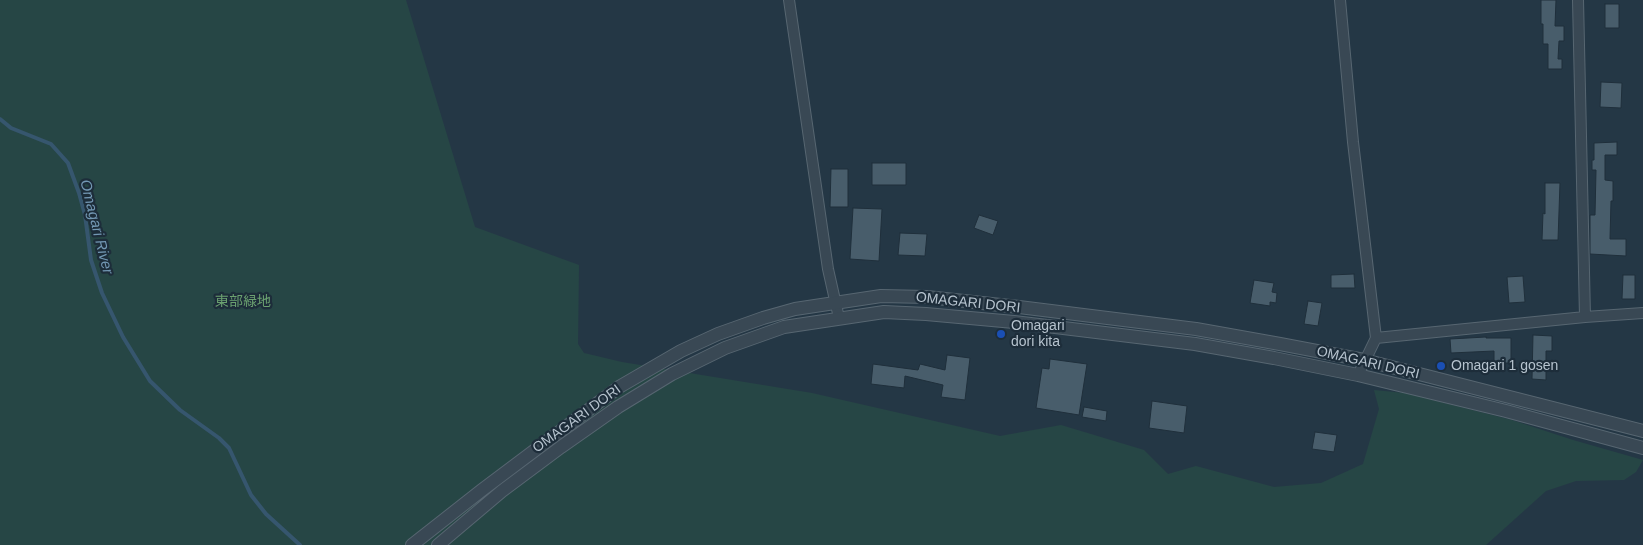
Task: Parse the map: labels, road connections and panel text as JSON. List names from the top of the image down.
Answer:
{
  "streets": {
    "street": ["OMAGARI DORI"]
  },
  "water": ["Omagari River"],
  "parks": ["東部緑地"],
  "places": ["Omagari dori kita", "Omagari 1 gosen"]
}
